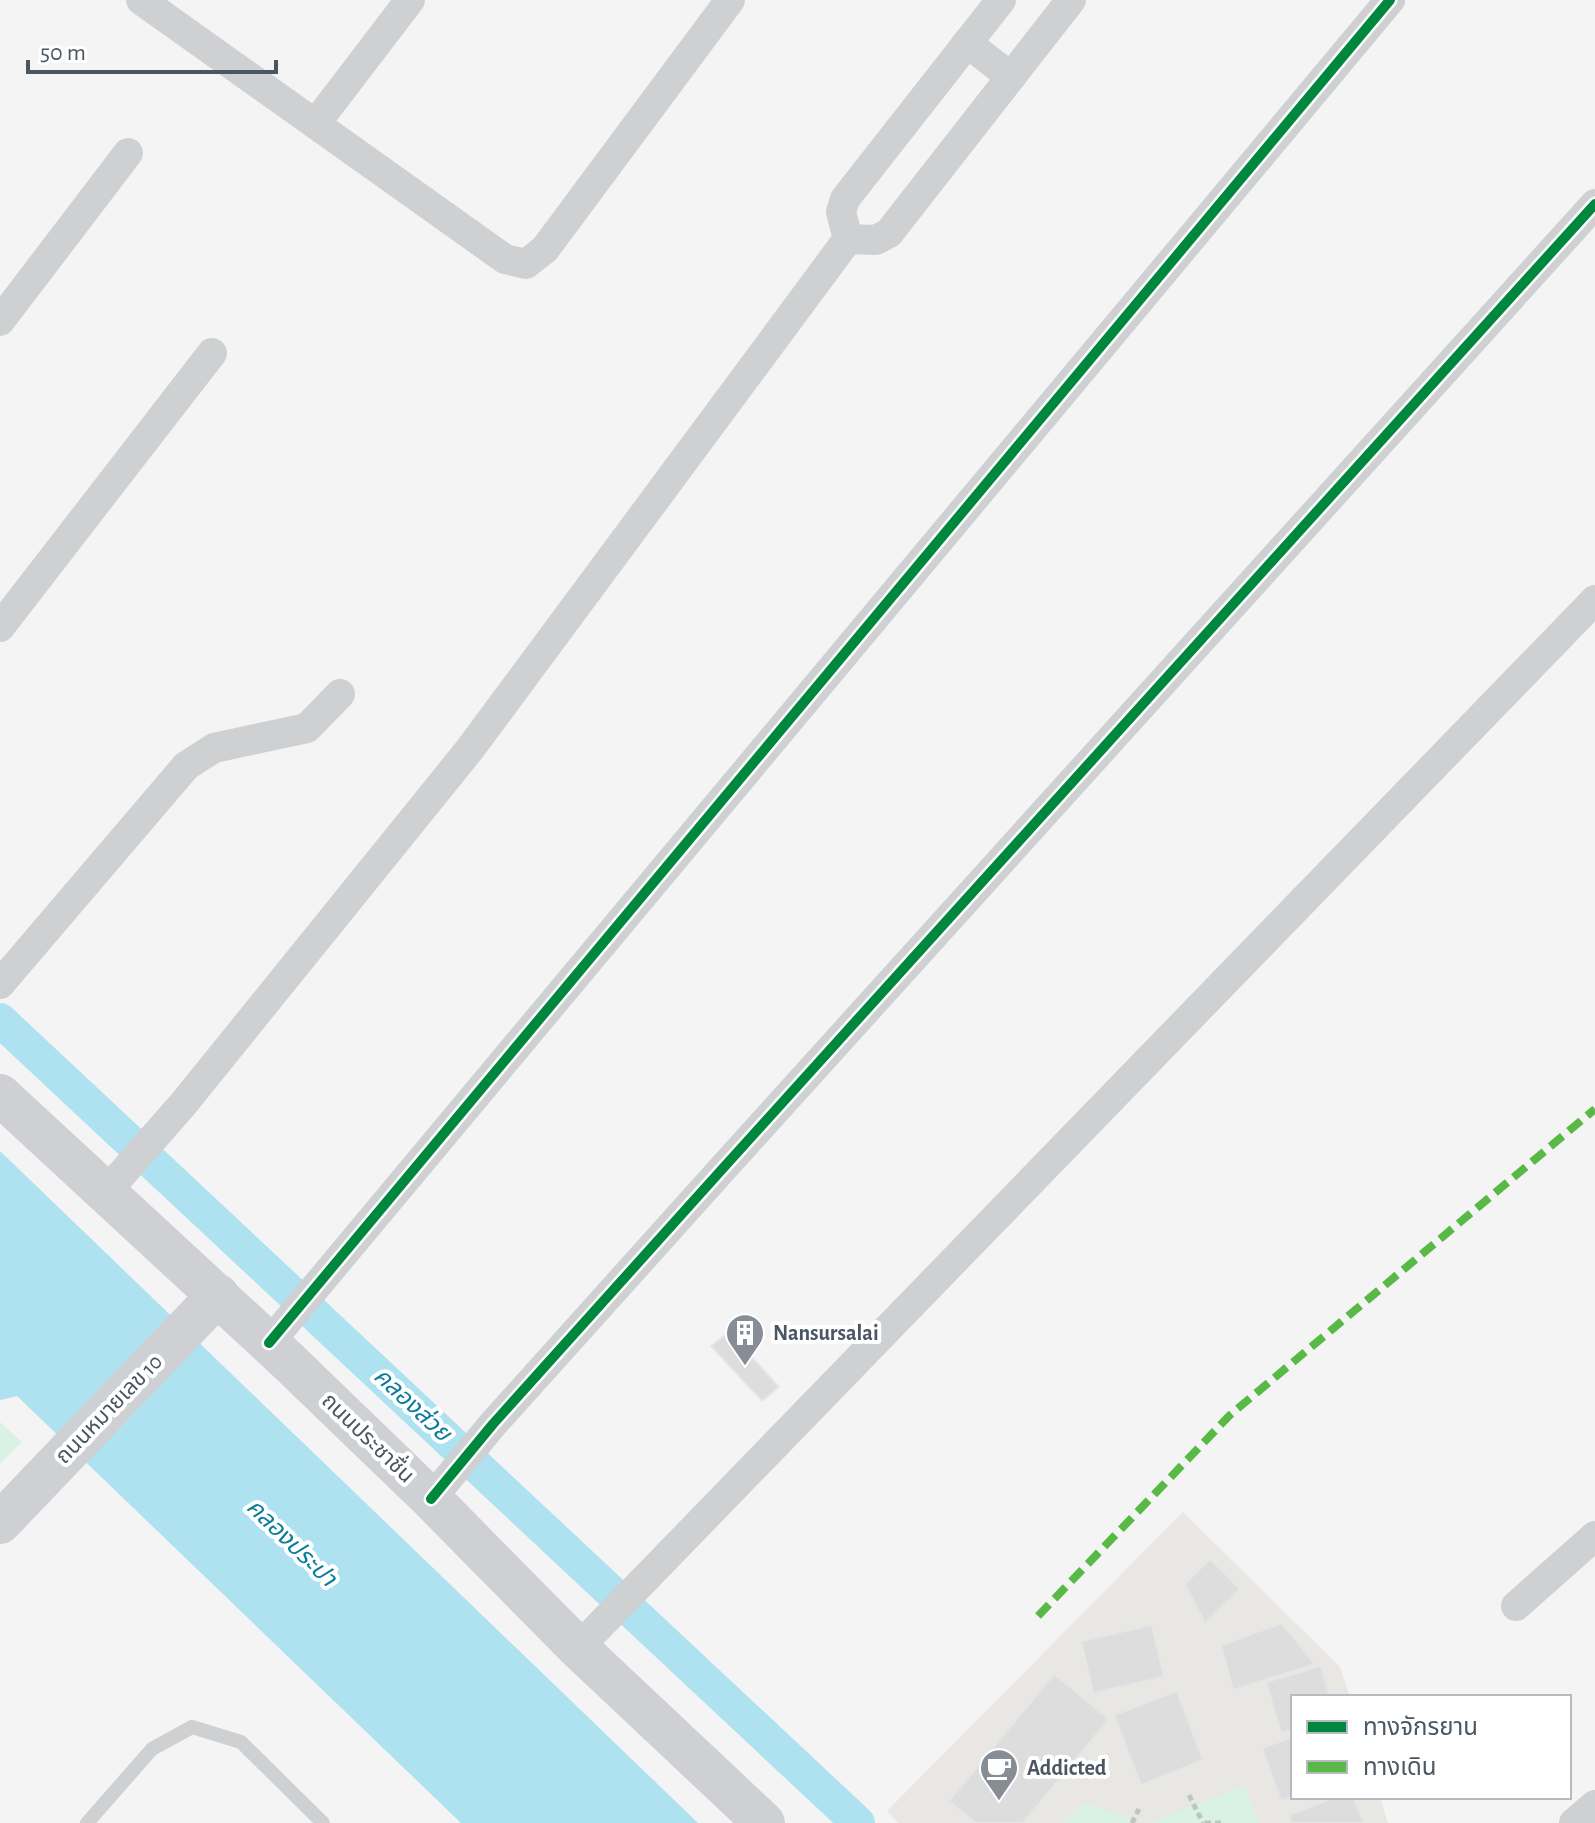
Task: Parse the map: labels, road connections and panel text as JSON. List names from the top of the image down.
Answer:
{
  "streets": {
    "main road": ["ถนนหมายเลข 10", "ถนนประชาชื่น"]
  },
  "crossings": [
    ["ถนนหมายเลข 10", "ถนนประชาชื่น"]
  ],
  "water": ["คลองส่วย", "คลองประปา"],
  "places": {
    "building": ["Nansursalai"],
    "cafe": ["Addicted"]
  },
  "legend": ["ทางจักรยาน", "ทางเดิน"],
  "scale_bar": "50 m"
}
